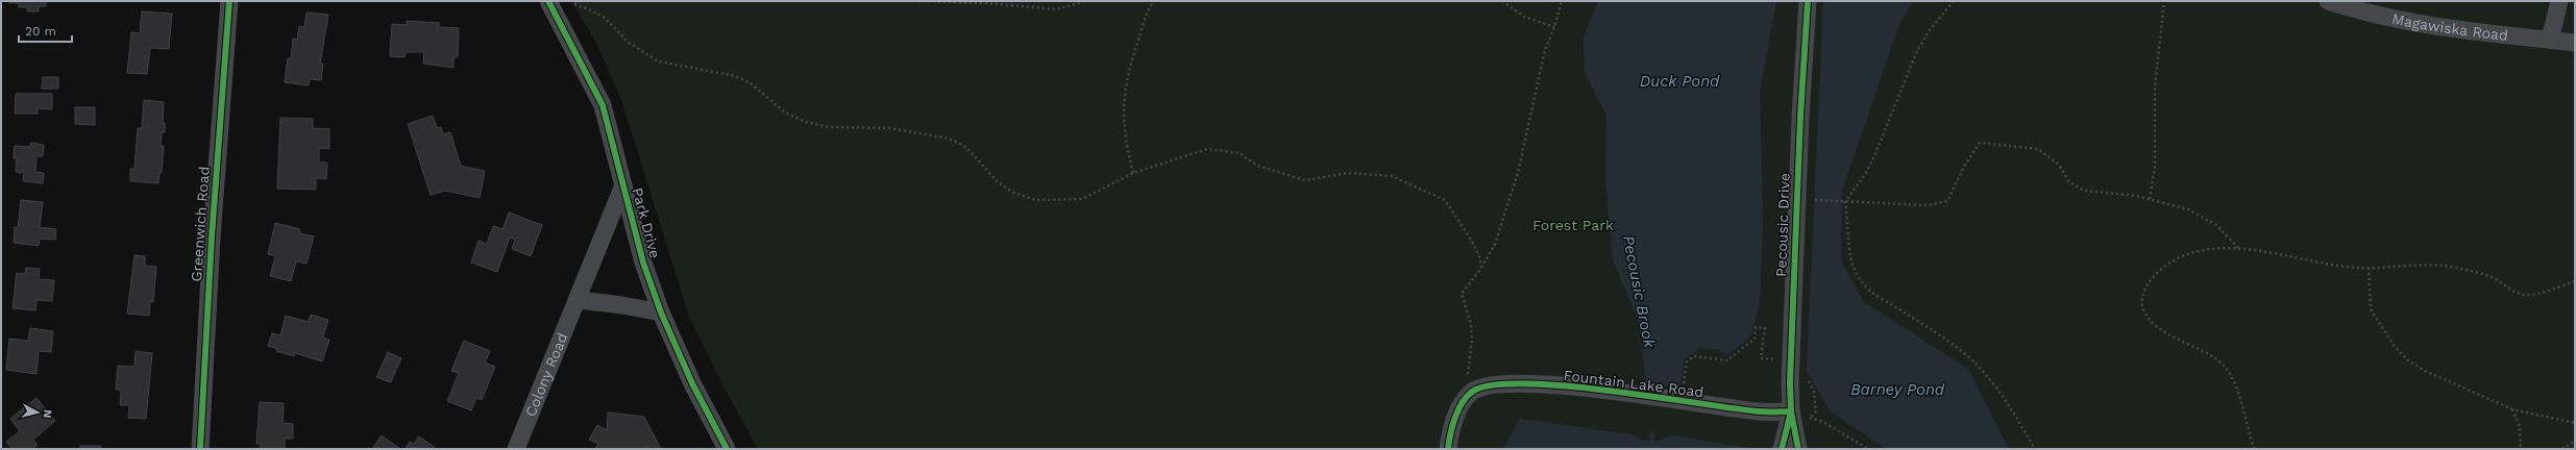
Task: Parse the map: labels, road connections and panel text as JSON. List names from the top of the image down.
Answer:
{
  "streets": {
    "street": [
      "Magawiska Road",
      "Park Drive",
      "Greenwich Road",
      "Pecousic Drive",
      "Colony Road",
      "Fountain Lake Road"
    ]
  },
  "crossings": [
    ["Park Drive", "Colony Road"],
    ["Pecousic Drive", "Fountain Lake Road"]
  ],
  "water": ["Duck Pond", "Pecousic Brook", "Barney Pond"],
  "parks": ["Forest Park"],
  "scale_bar": "20 m",
  "north": "right"
}
